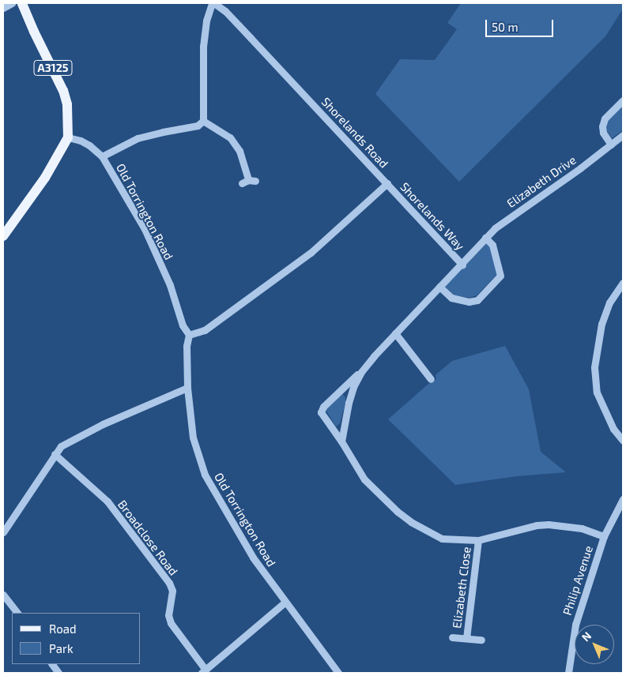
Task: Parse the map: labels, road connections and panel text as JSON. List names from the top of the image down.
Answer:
{
  "streets": {
    "main road": ["A3125"],
    "street": [
      "Shorelands Road",
      "Elizabeth Drive",
      "Old Torrington Road",
      "Shorelands Way",
      "Broadclose Road",
      "Philip Avenue",
      "Elizabeth Close"
    ]
  },
  "crossings": [
    ["A3125", "Old Torrington Road"],
    ["Shorelands Road", "Old Torrington Road"],
    ["Shorelands Road", "Shorelands Way"],
    ["Elizabeth Drive", "Shorelands Way"],
    ["Elizabeth Drive", "Philip Avenue"],
    ["Elizabeth Drive", "Elizabeth Close"]
  ],
  "legend": ["Road", "Park"],
  "scale_bar": "50 m",
  "north": "top left"
}
